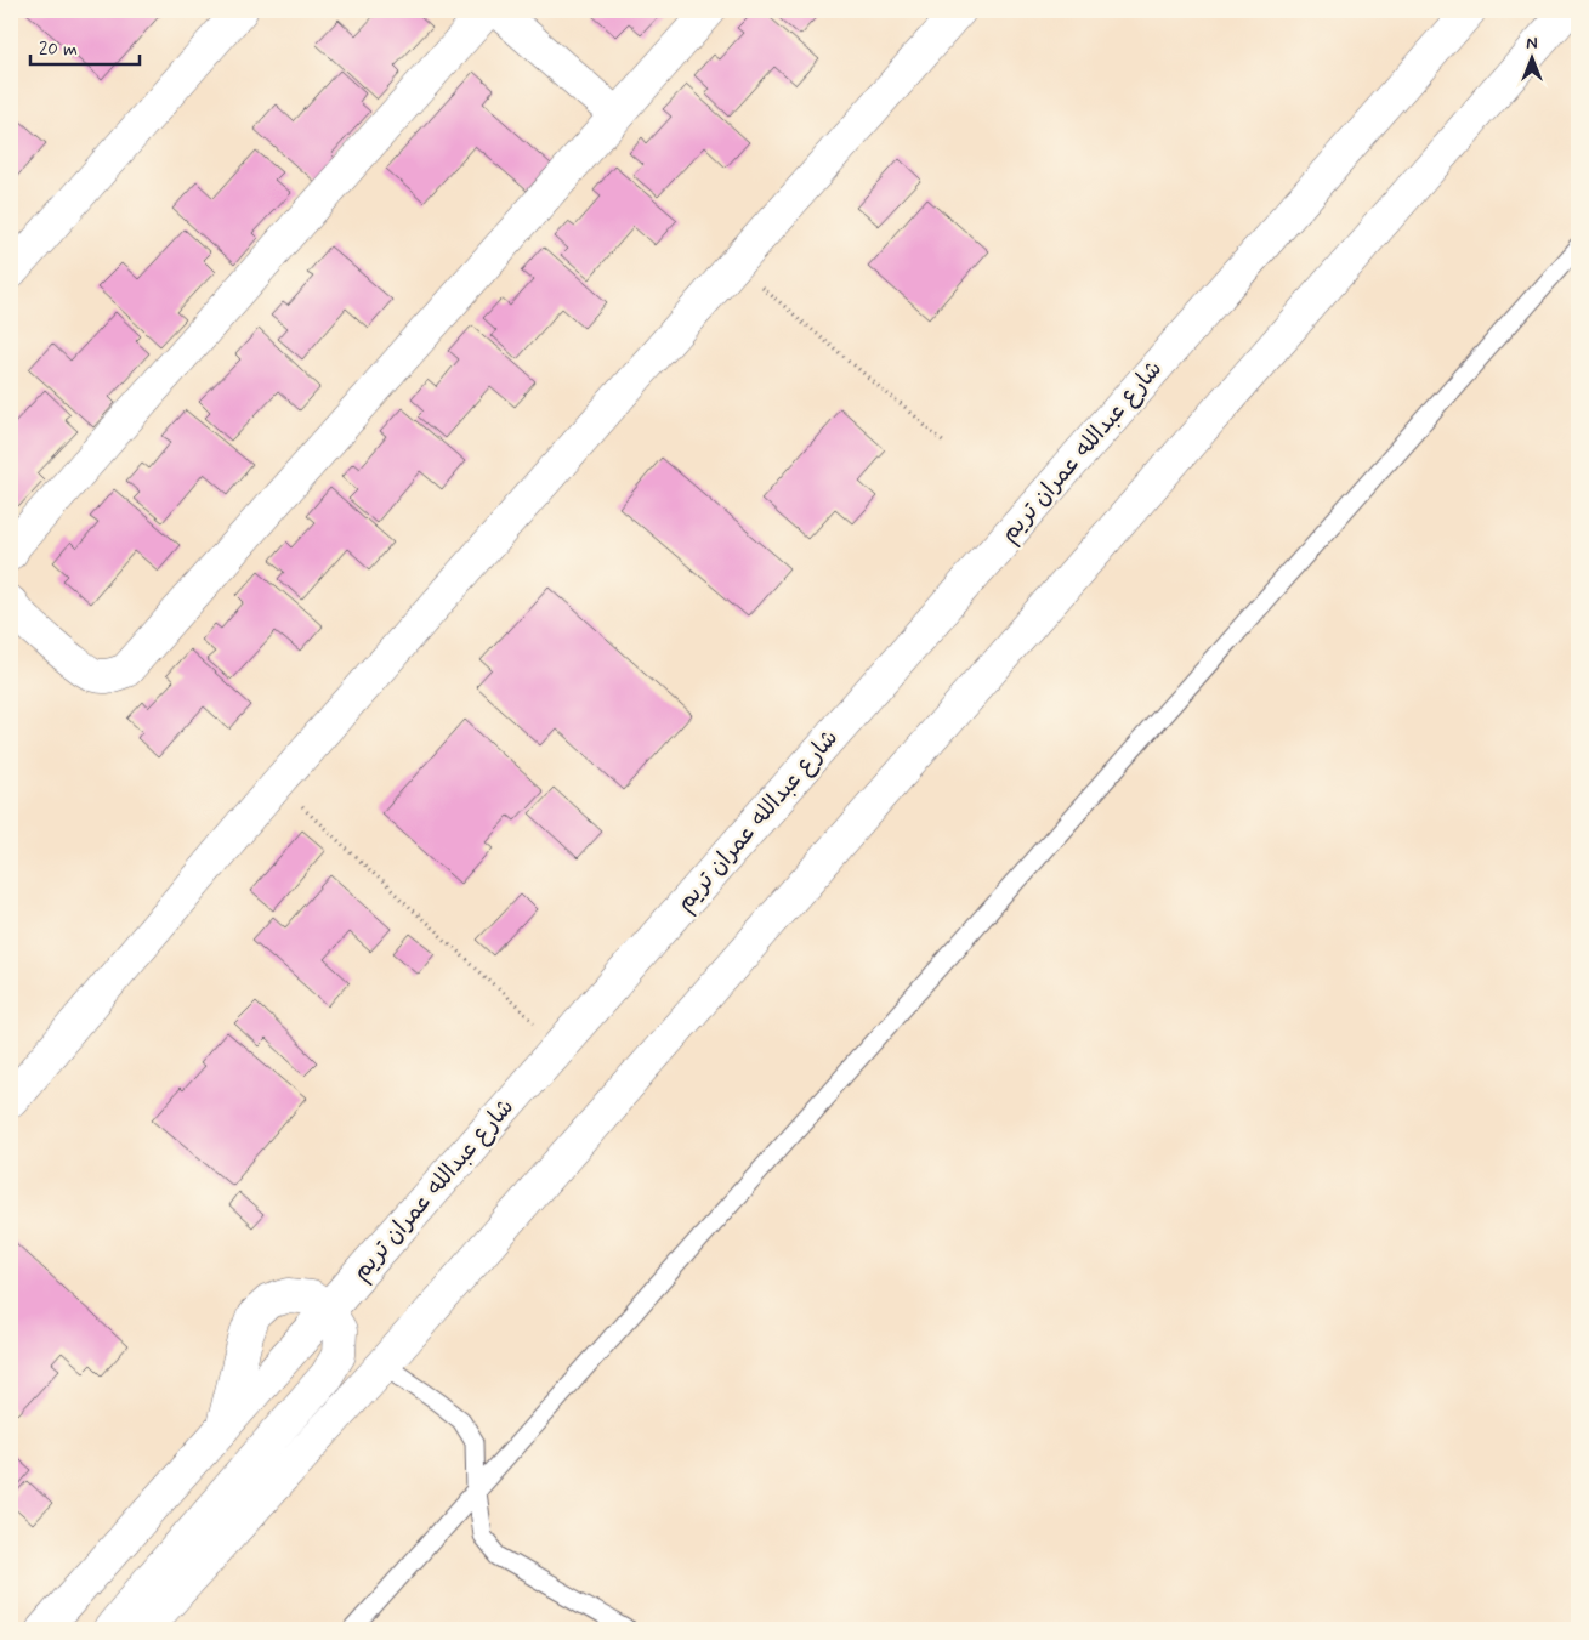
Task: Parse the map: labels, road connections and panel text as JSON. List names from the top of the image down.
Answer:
{
  "streets": {
    "street": ["شارع عبدالله عمران تريم"]
  },
  "scale_bar": "20 m",
  "north": "top"
}
